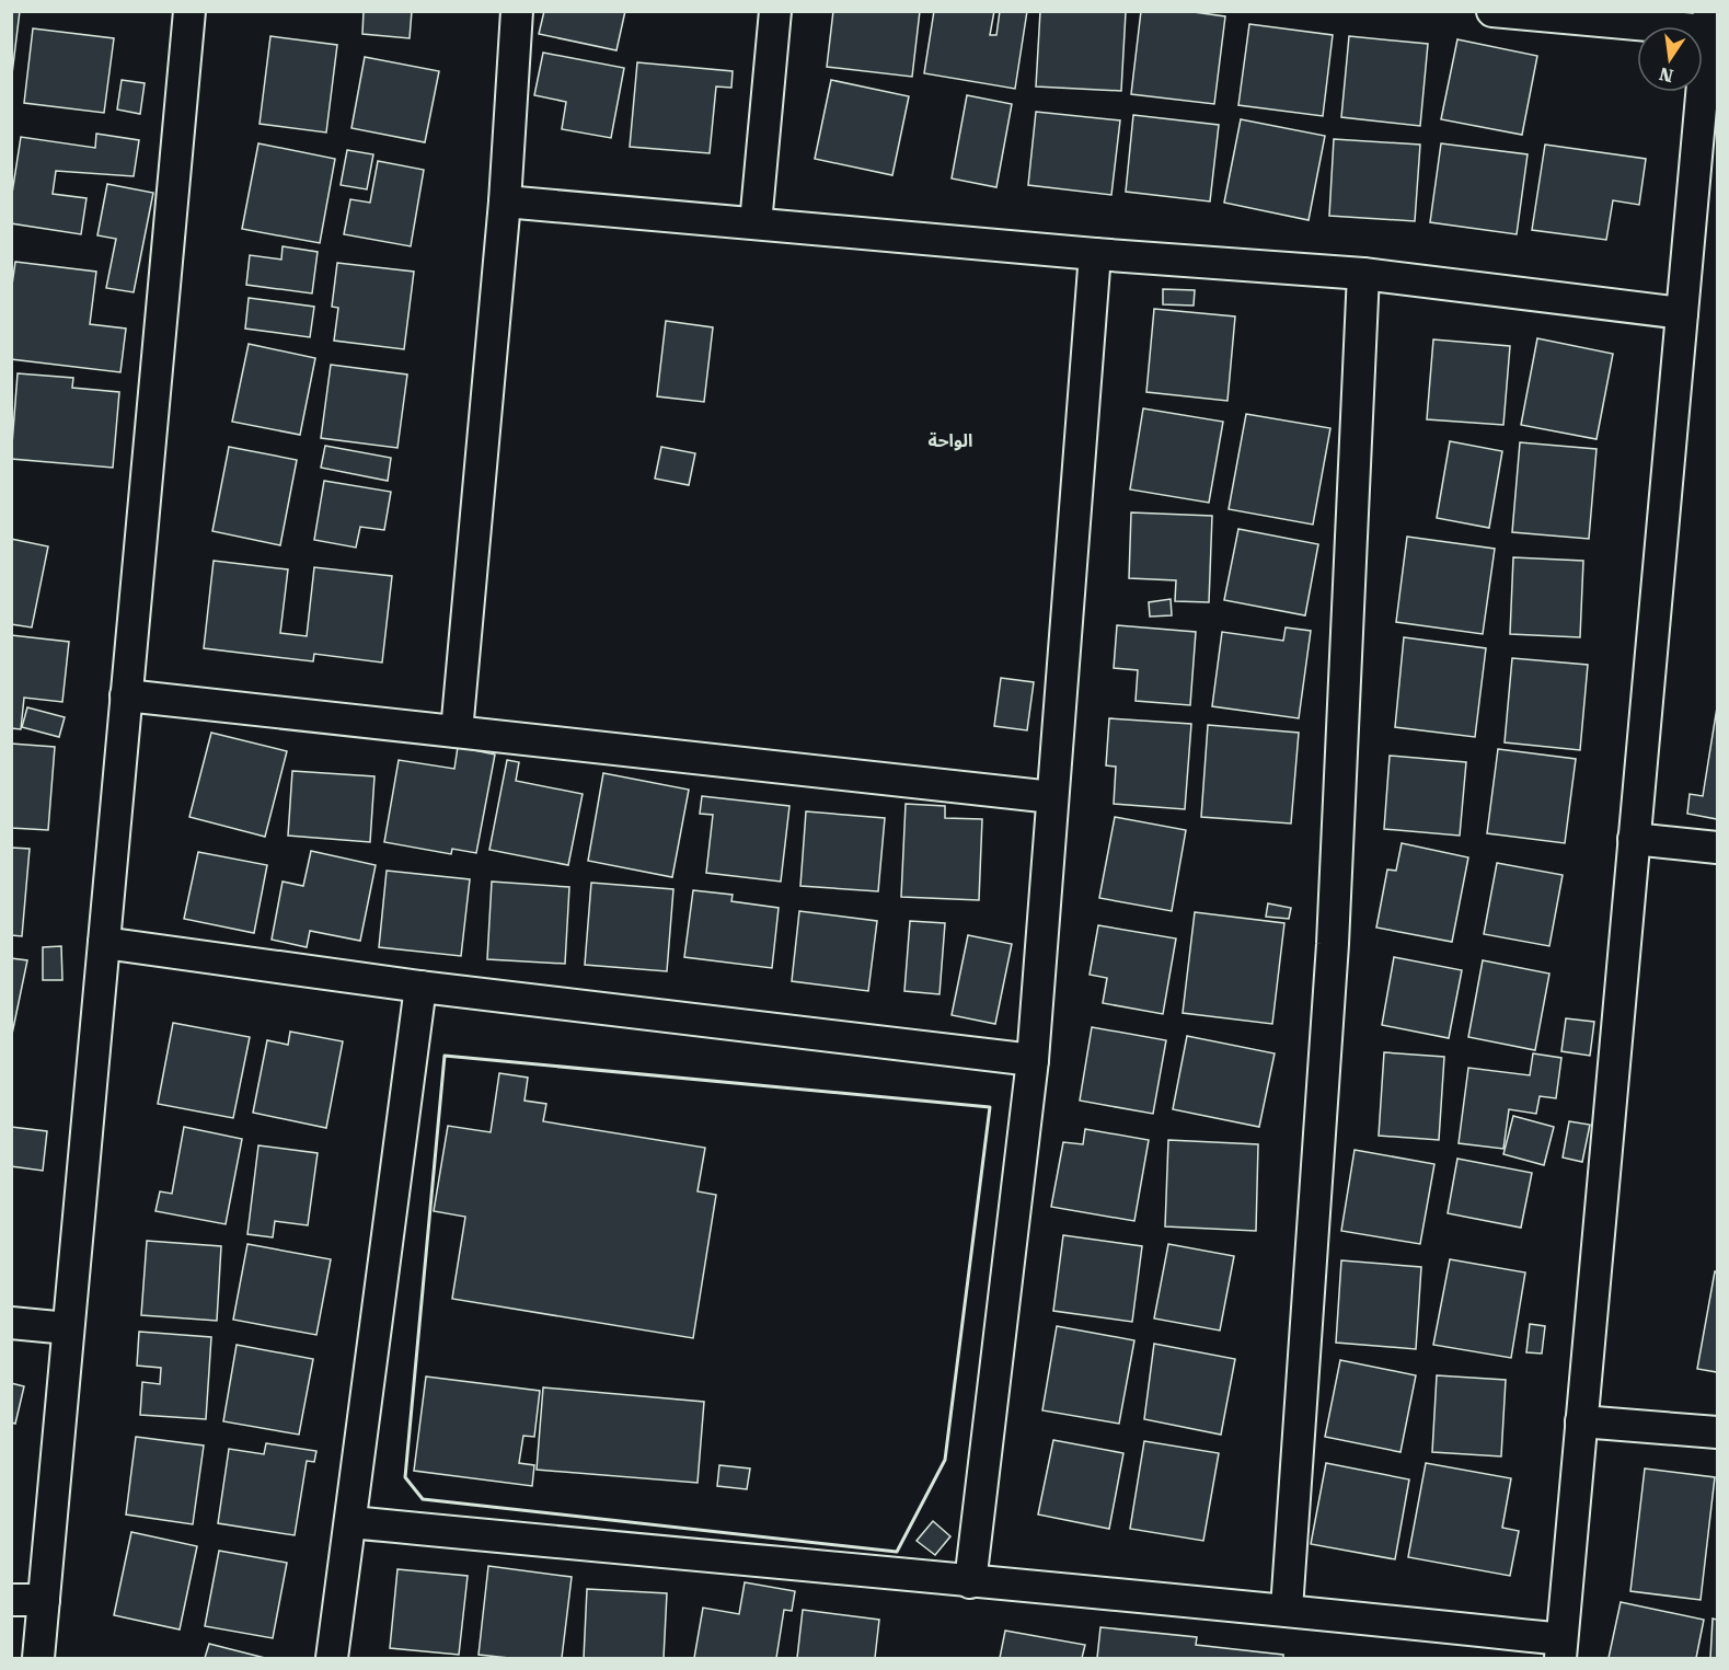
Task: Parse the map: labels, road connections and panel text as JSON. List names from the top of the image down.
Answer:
{
  "districts": ["الواحة"],
  "north": "bottom"
}
